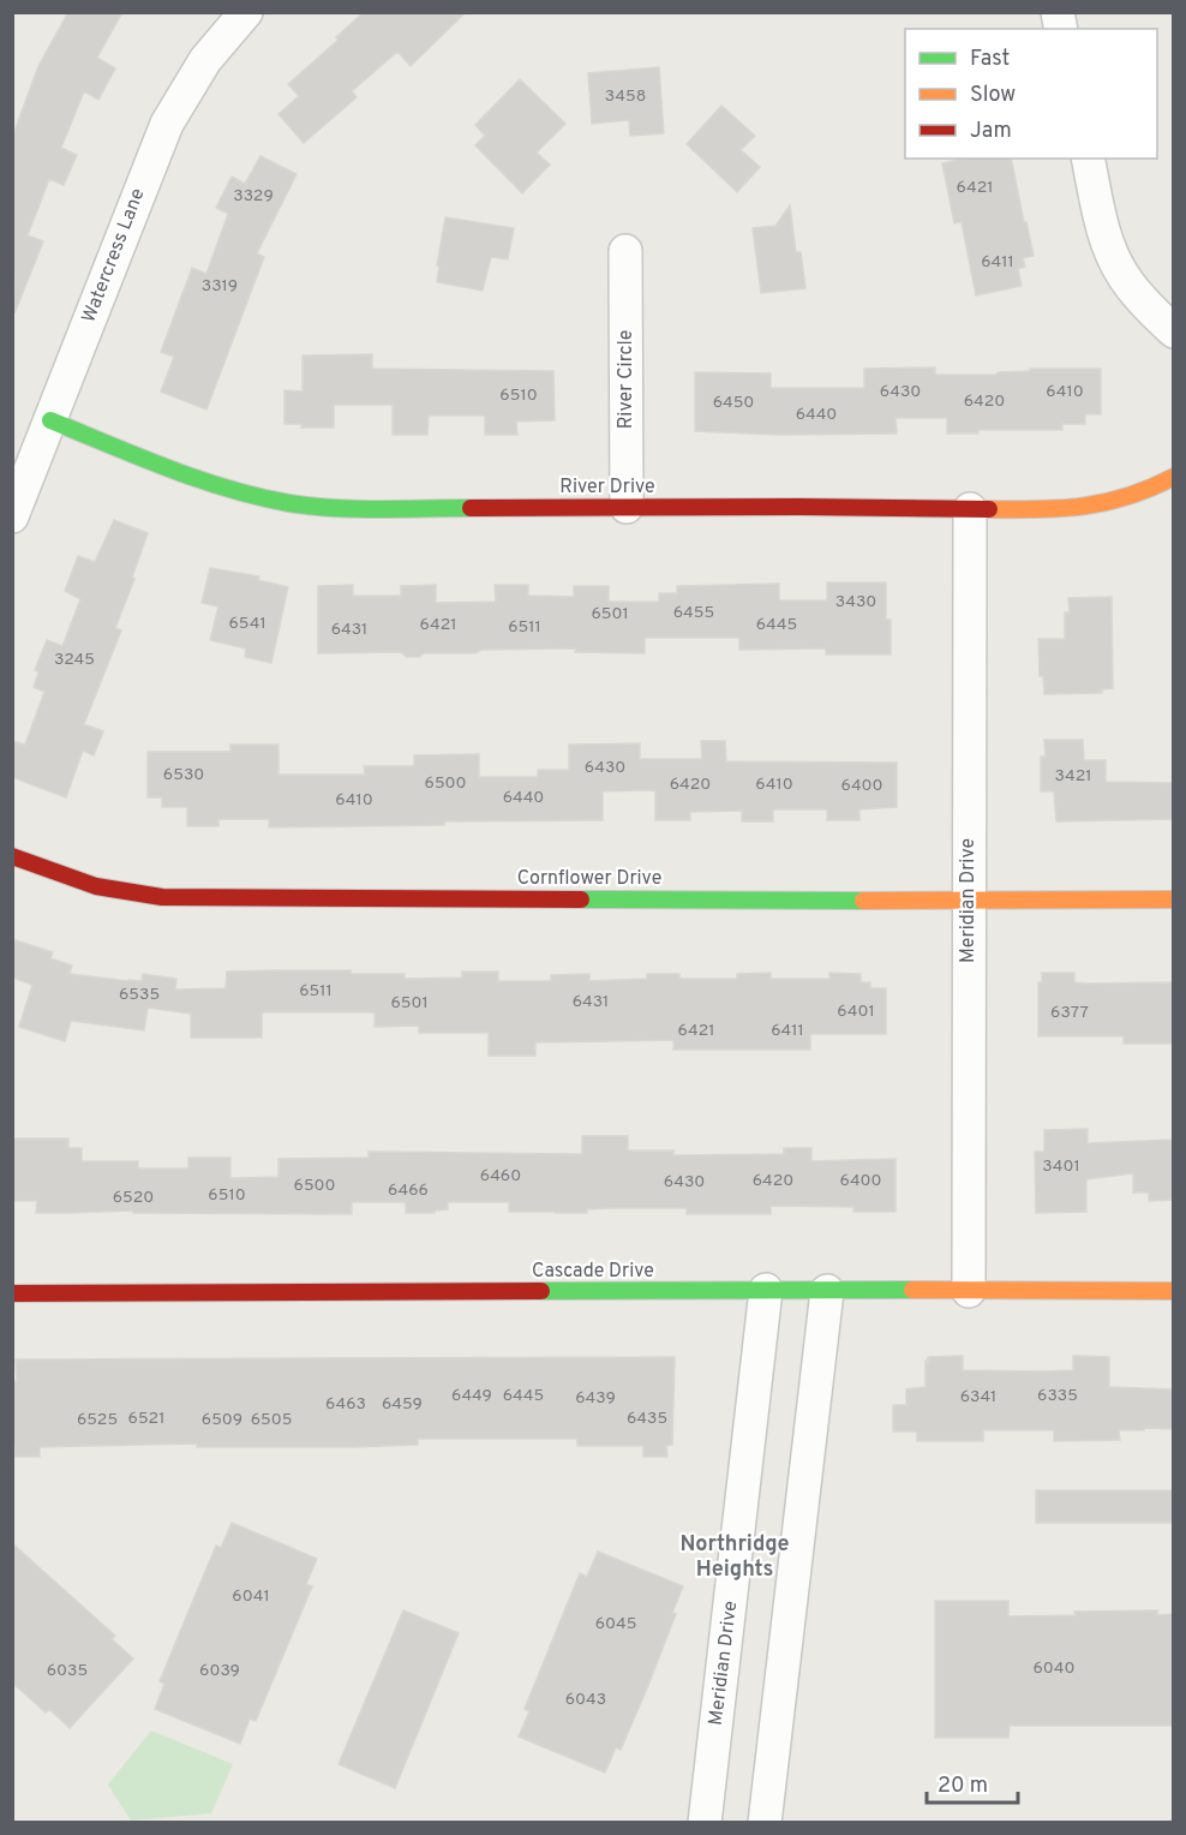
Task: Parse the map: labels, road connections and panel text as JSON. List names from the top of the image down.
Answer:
{
  "streets": {
    "street": [
      "Watercress Lane",
      "River Circle",
      "River Drive",
      "Cornflower Drive",
      "Meridian Drive",
      "Cascade Drive"
    ]
  },
  "crossings": [
    ["Watercress Lane", "River Drive"],
    ["River Circle", "River Drive"],
    ["River Drive", "Meridian Drive"],
    ["Cornflower Drive", "Meridian Drive"],
    ["Meridian Drive", "Cascade Drive"]
  ],
  "districts": ["Northridge Heights"],
  "house_numbers": [
    "3458",
    "6421",
    "3329",
    "6411",
    "3319",
    "6430",
    "6410",
    "6510",
    "6420",
    "6450",
    "6440",
    "3430",
    "6455",
    "6501",
    "6541",
    "6421",
    "6445",
    "6511",
    "6431",
    "3245",
    "6430",
    "6530",
    "3421",
    "6500",
    "6420",
    "6410",
    "6400",
    "6440",
    "6410",
    "6511",
    "6535",
    "6431",
    "6501",
    "6401",
    "6377",
    "6421",
    "6411",
    "3401",
    "6460",
    "6420",
    "6400",
    "6430",
    "6500",
    "6466",
    "6510",
    "6520",
    "6449",
    "6445",
    "6335",
    "6341",
    "6439",
    "6463",
    "6459",
    "6521",
    "6435",
    "6525",
    "6509",
    "6505",
    "6041",
    "6045",
    "6040",
    "6035",
    "6039",
    "6043"
  ],
  "legend": ["Fast", "Slow", "Jam"],
  "scale_bar": "20 m"
}
